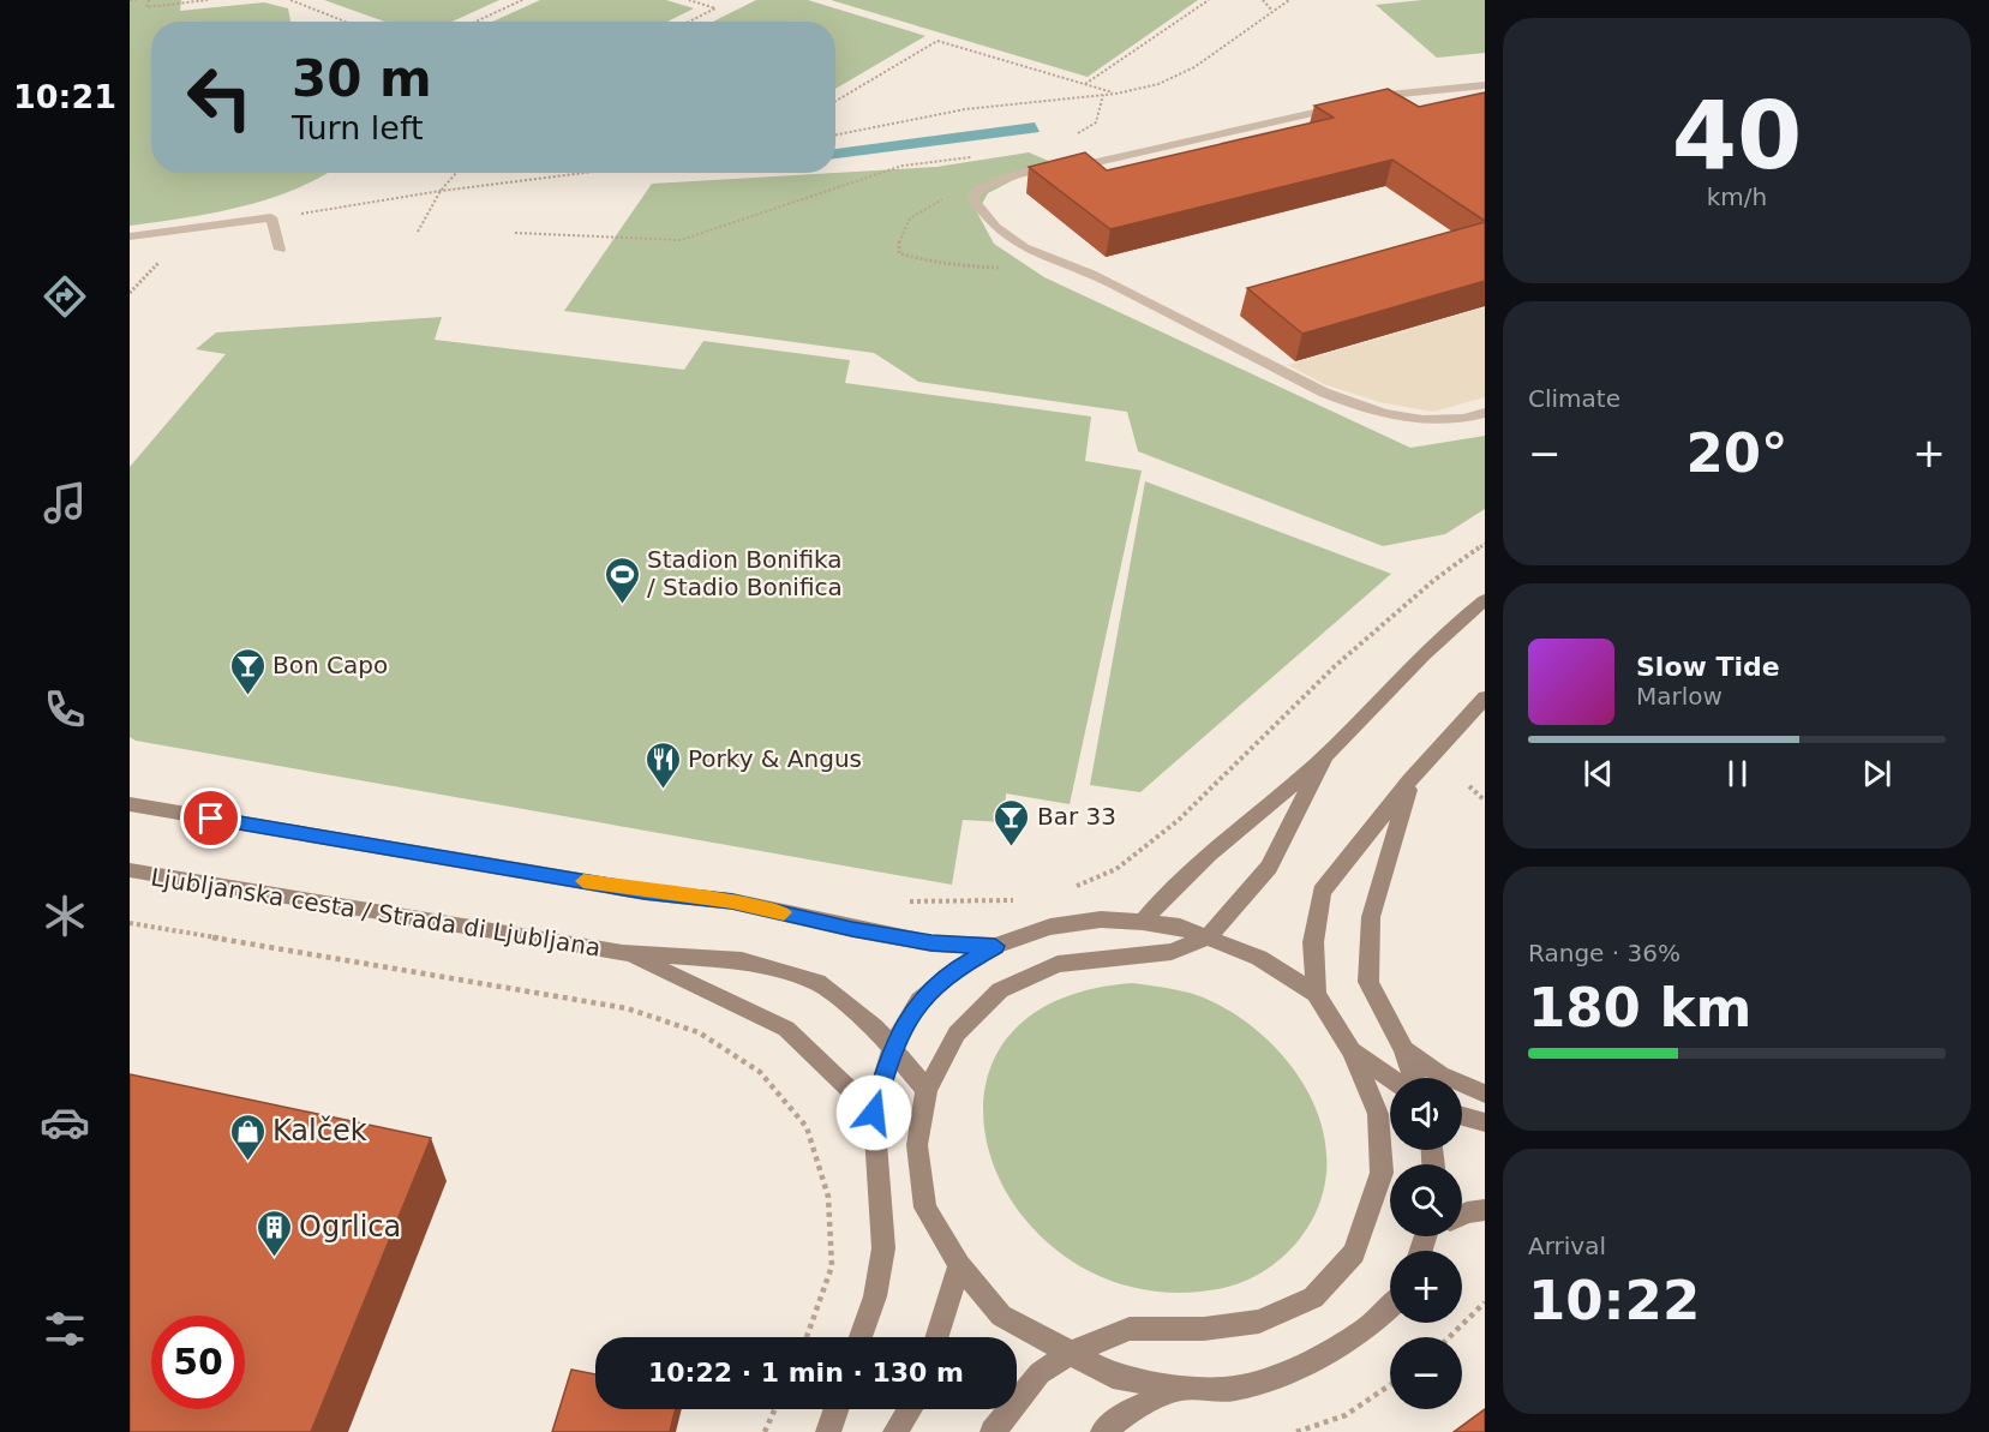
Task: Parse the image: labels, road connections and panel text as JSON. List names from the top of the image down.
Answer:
{
  "streets": {
    "main road": ["Ljubljanska cesta / Strada di Ljubljana"]
  },
  "places": {
    "sports": ["Stadion Bonifika / Stadio Bonifica"],
    "bar": ["Bon Capo", "Bar 33"],
    "restaurant": ["Porky & Angus"],
    "shop": ["Kalček"],
    "building": ["Ogrlica"]
  },
  "page": {
    "tabs": "10:21",
    "tile": [
      ["40", "km/h"],
      "Climate",
      ["Range · 36%", "180 km"],
      ["Arrival", "10:22"]
    ],
    "turn": ["30 m", "Turn left"],
    "heat": ["−", "20°", "+"],
    "song": ["Slow Tide", "Marlow"],
    "map_buttons": ["+", "−"],
    "limit": "50",
    "trip": "10:22 · 1 min · 130 m"
  }
}
